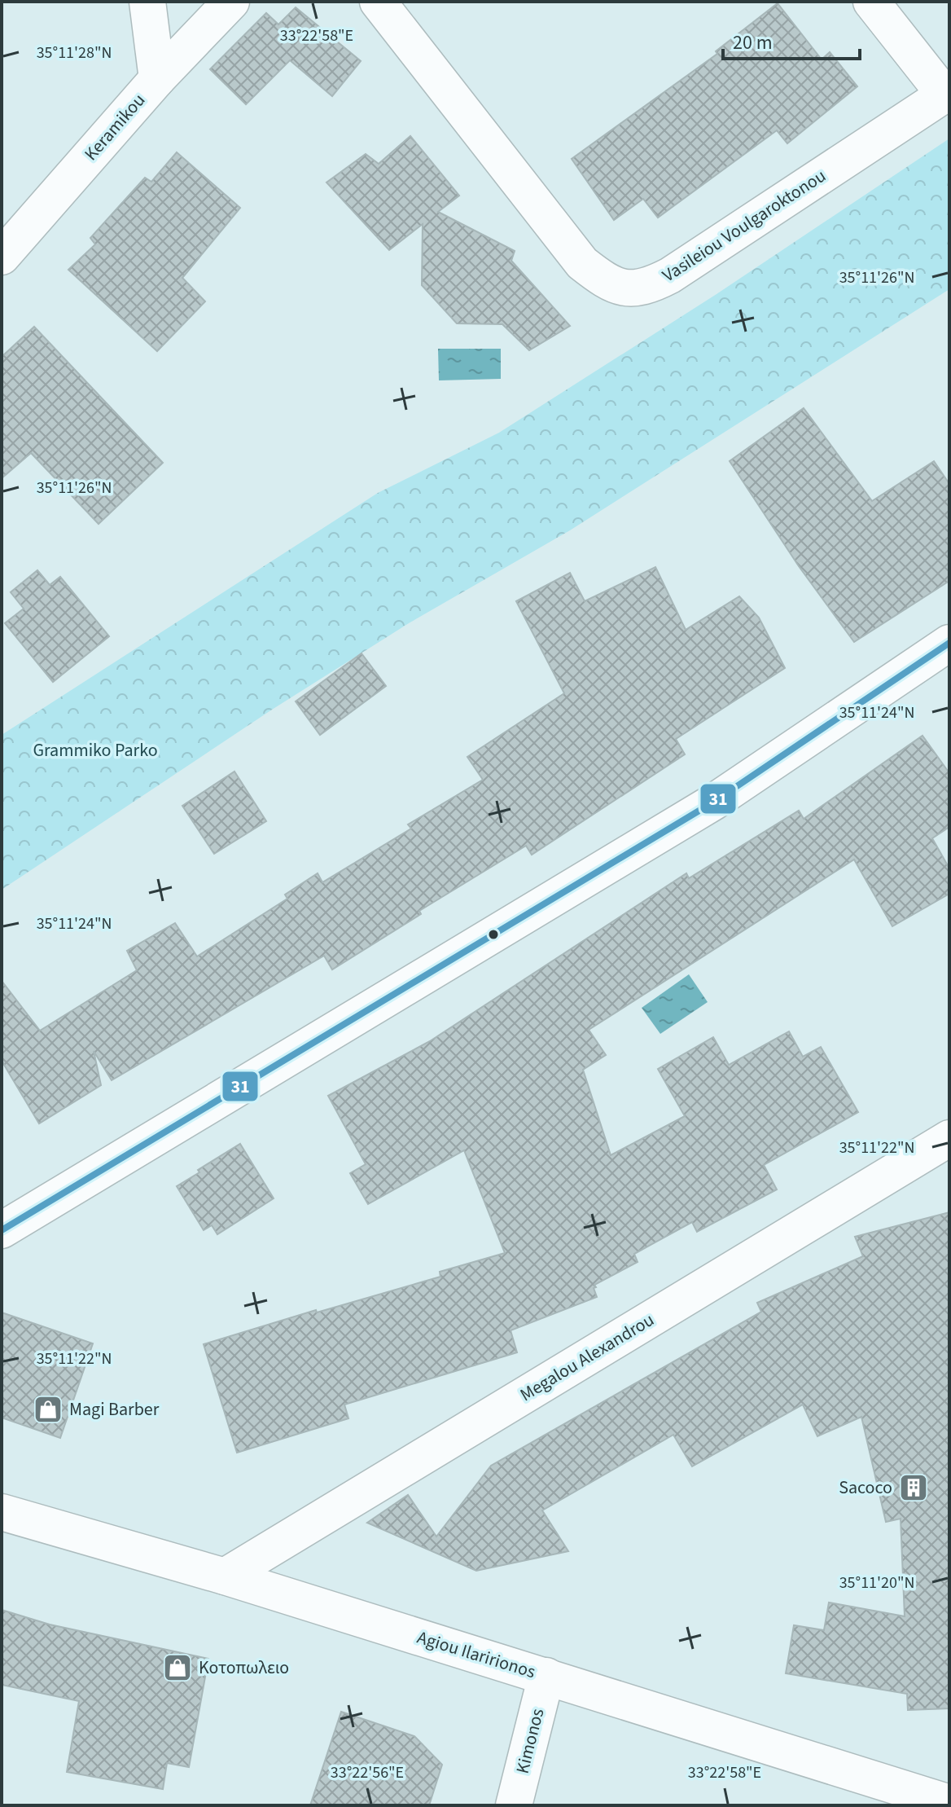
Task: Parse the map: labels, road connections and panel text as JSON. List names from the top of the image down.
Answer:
{
  "streets": {
    "street": [
      "Keramikou",
      "Vasileiou Voulgaroktonou",
      "Megalou Alexandrou",
      "Agiou Ilaririonos",
      "Kimonos"
    ]
  },
  "crossings": [
    ["Megalou Alexandrou", "Agiou Ilaririonos"],
    ["Agiou Ilaririonos", "Kimonos"]
  ],
  "parks": ["Grammiko Parko"],
  "places": {
    "shop": ["Magi Barber", "Κοτοπωλειο"],
    "building": ["Sacoco"]
  },
  "lines": ["transit line 31"],
  "scale_bar": "20 m",
  "coordinates": [
    "33°22'58\"E",
    "35°11'28\"N",
    "35°11'26\"N",
    "35°11'24\"N",
    "35°11'22\"N",
    "35°11'20\"N",
    "33°22'56\"E"
  ]
}
